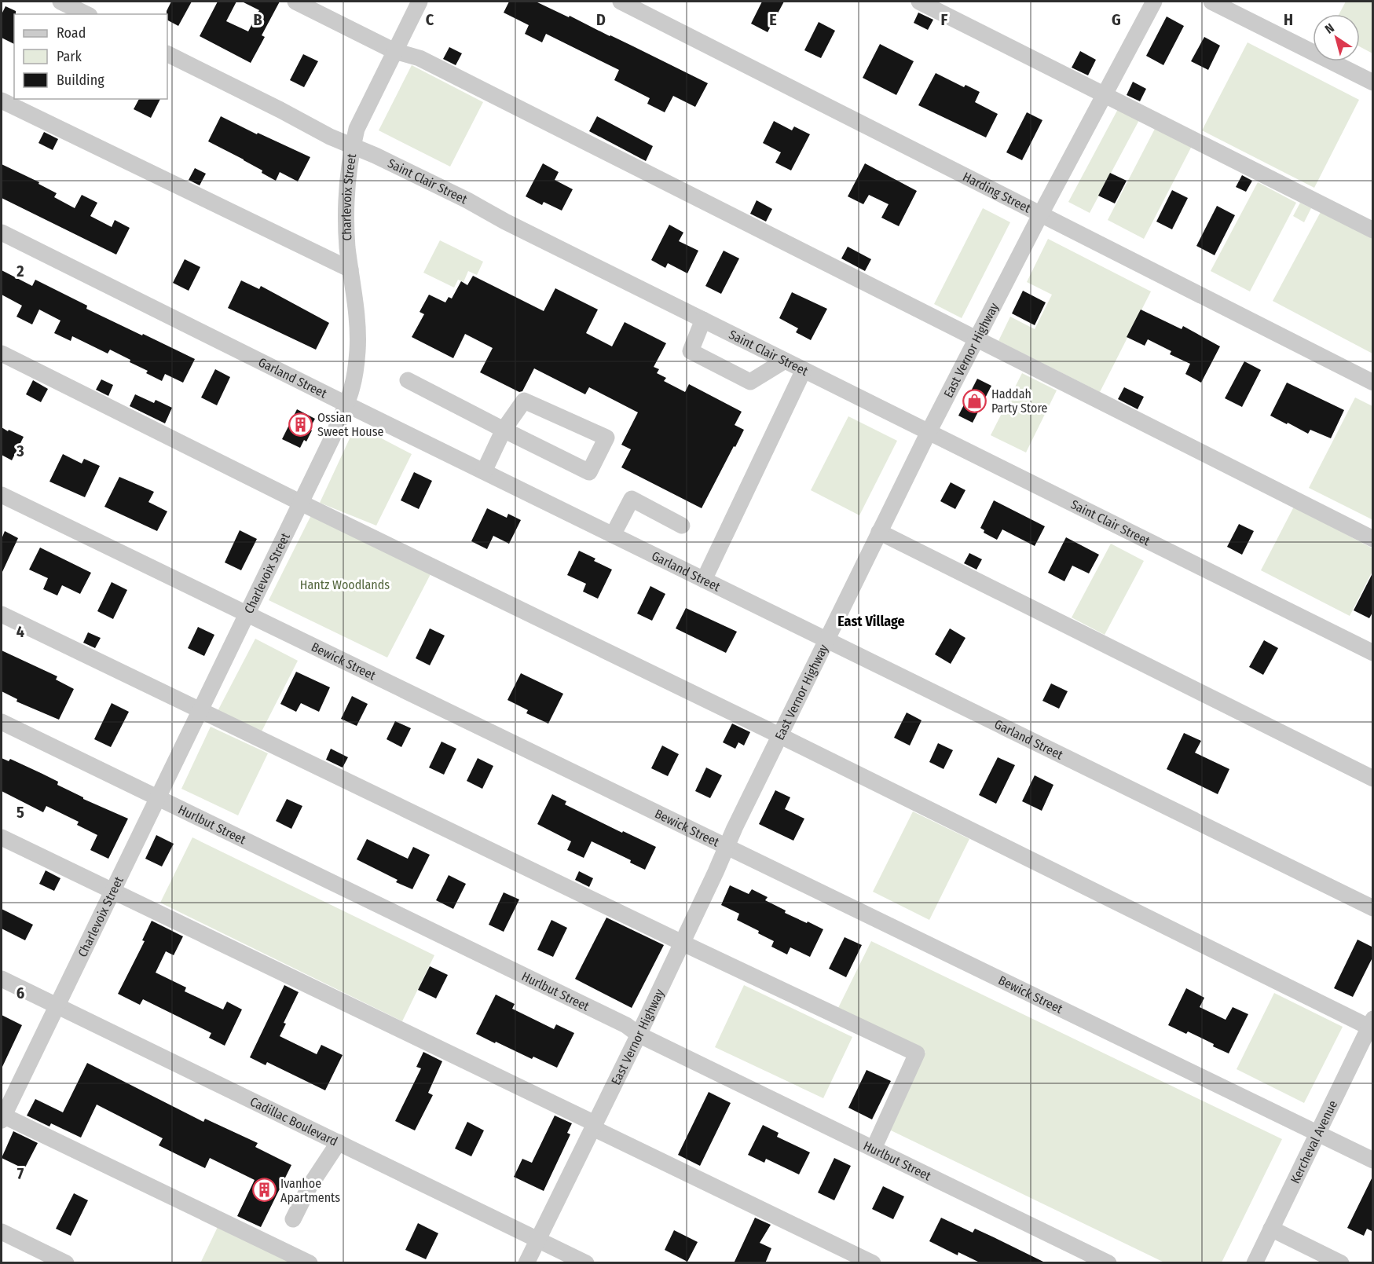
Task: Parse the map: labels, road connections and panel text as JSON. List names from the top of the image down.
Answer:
{
  "streets": {
    "street": [
      "Saint Clair Street",
      "Harding Street",
      "Charlevoix Street",
      "East Vernor Highway",
      "Garland Street",
      "Bewick Street",
      "Hurlbut Street",
      "Cadillac Boulevard",
      "Kercheval Avenue"
    ]
  },
  "crossings": [
    ["Saint Clair Street", "Charlevoix Street"],
    ["Saint Clair Street", "East Vernor Highway"],
    ["Harding Street", "East Vernor Highway"],
    ["Charlevoix Street", "Garland Street"],
    ["Charlevoix Street", "Bewick Street"],
    ["Charlevoix Street", "Hurlbut Street"],
    ["Charlevoix Street", "Cadillac Boulevard"],
    ["East Vernor Highway", "Garland Street"],
    ["East Vernor Highway", "Bewick Street"],
    ["East Vernor Highway", "Hurlbut Street"],
    ["East Vernor Highway", "Cadillac Boulevard"],
    ["Bewick Street", "Kercheval Avenue"]
  ],
  "districts": ["East Village"],
  "parks": ["Hantz Woodlands"],
  "places": {
    "shop": ["Haddah Party Store"],
    "building": ["Ossian Sweet House", "Ivanhoe Apartments"]
  },
  "legend": ["Road", "Park", "Building"],
  "north": "top left",
  "grid": {
    "columns": [
      "B",
      "C",
      "D",
      "E",
      "F",
      "G",
      "H"
    ],
    "rows": [
      "2",
      "3",
      "4",
      "5",
      "6",
      "7"
    ]
  }
}
